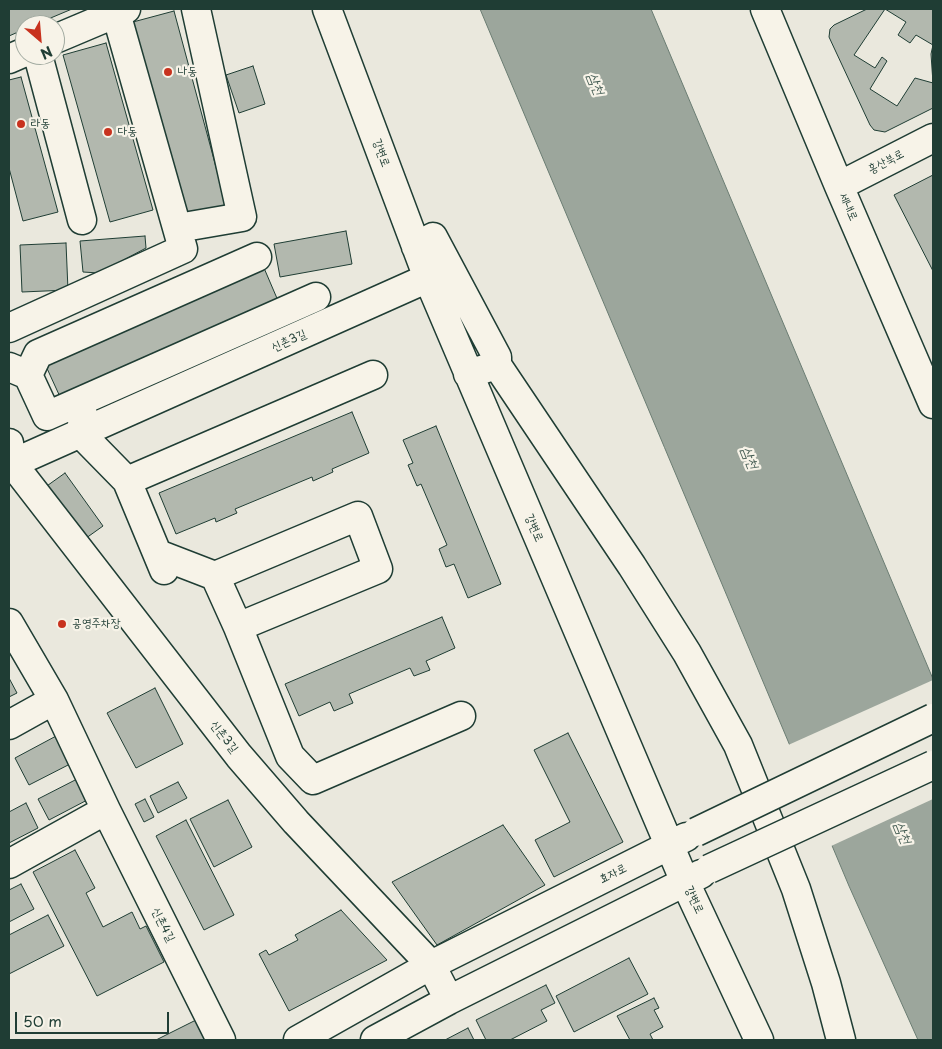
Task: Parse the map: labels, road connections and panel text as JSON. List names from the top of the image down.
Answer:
{
  "streets": {
    "street": [
      "강변로",
      "홍산북로",
      "세내로",
      "신촌3길",
      "효자로",
      "신촌4길"
    ]
  },
  "crossings": [
    ["강변로", "신촌3길"],
    ["강변로", "효자로"],
    ["홍산북로", "세내로"],
    ["신촌3길", "효자로"]
  ],
  "water": ["삼천"],
  "places": [
    "나동",
    "라동",
    "다동",
    "공영주차장"
  ],
  "scale_bar": "50 m",
  "north": "bottom right"
}
